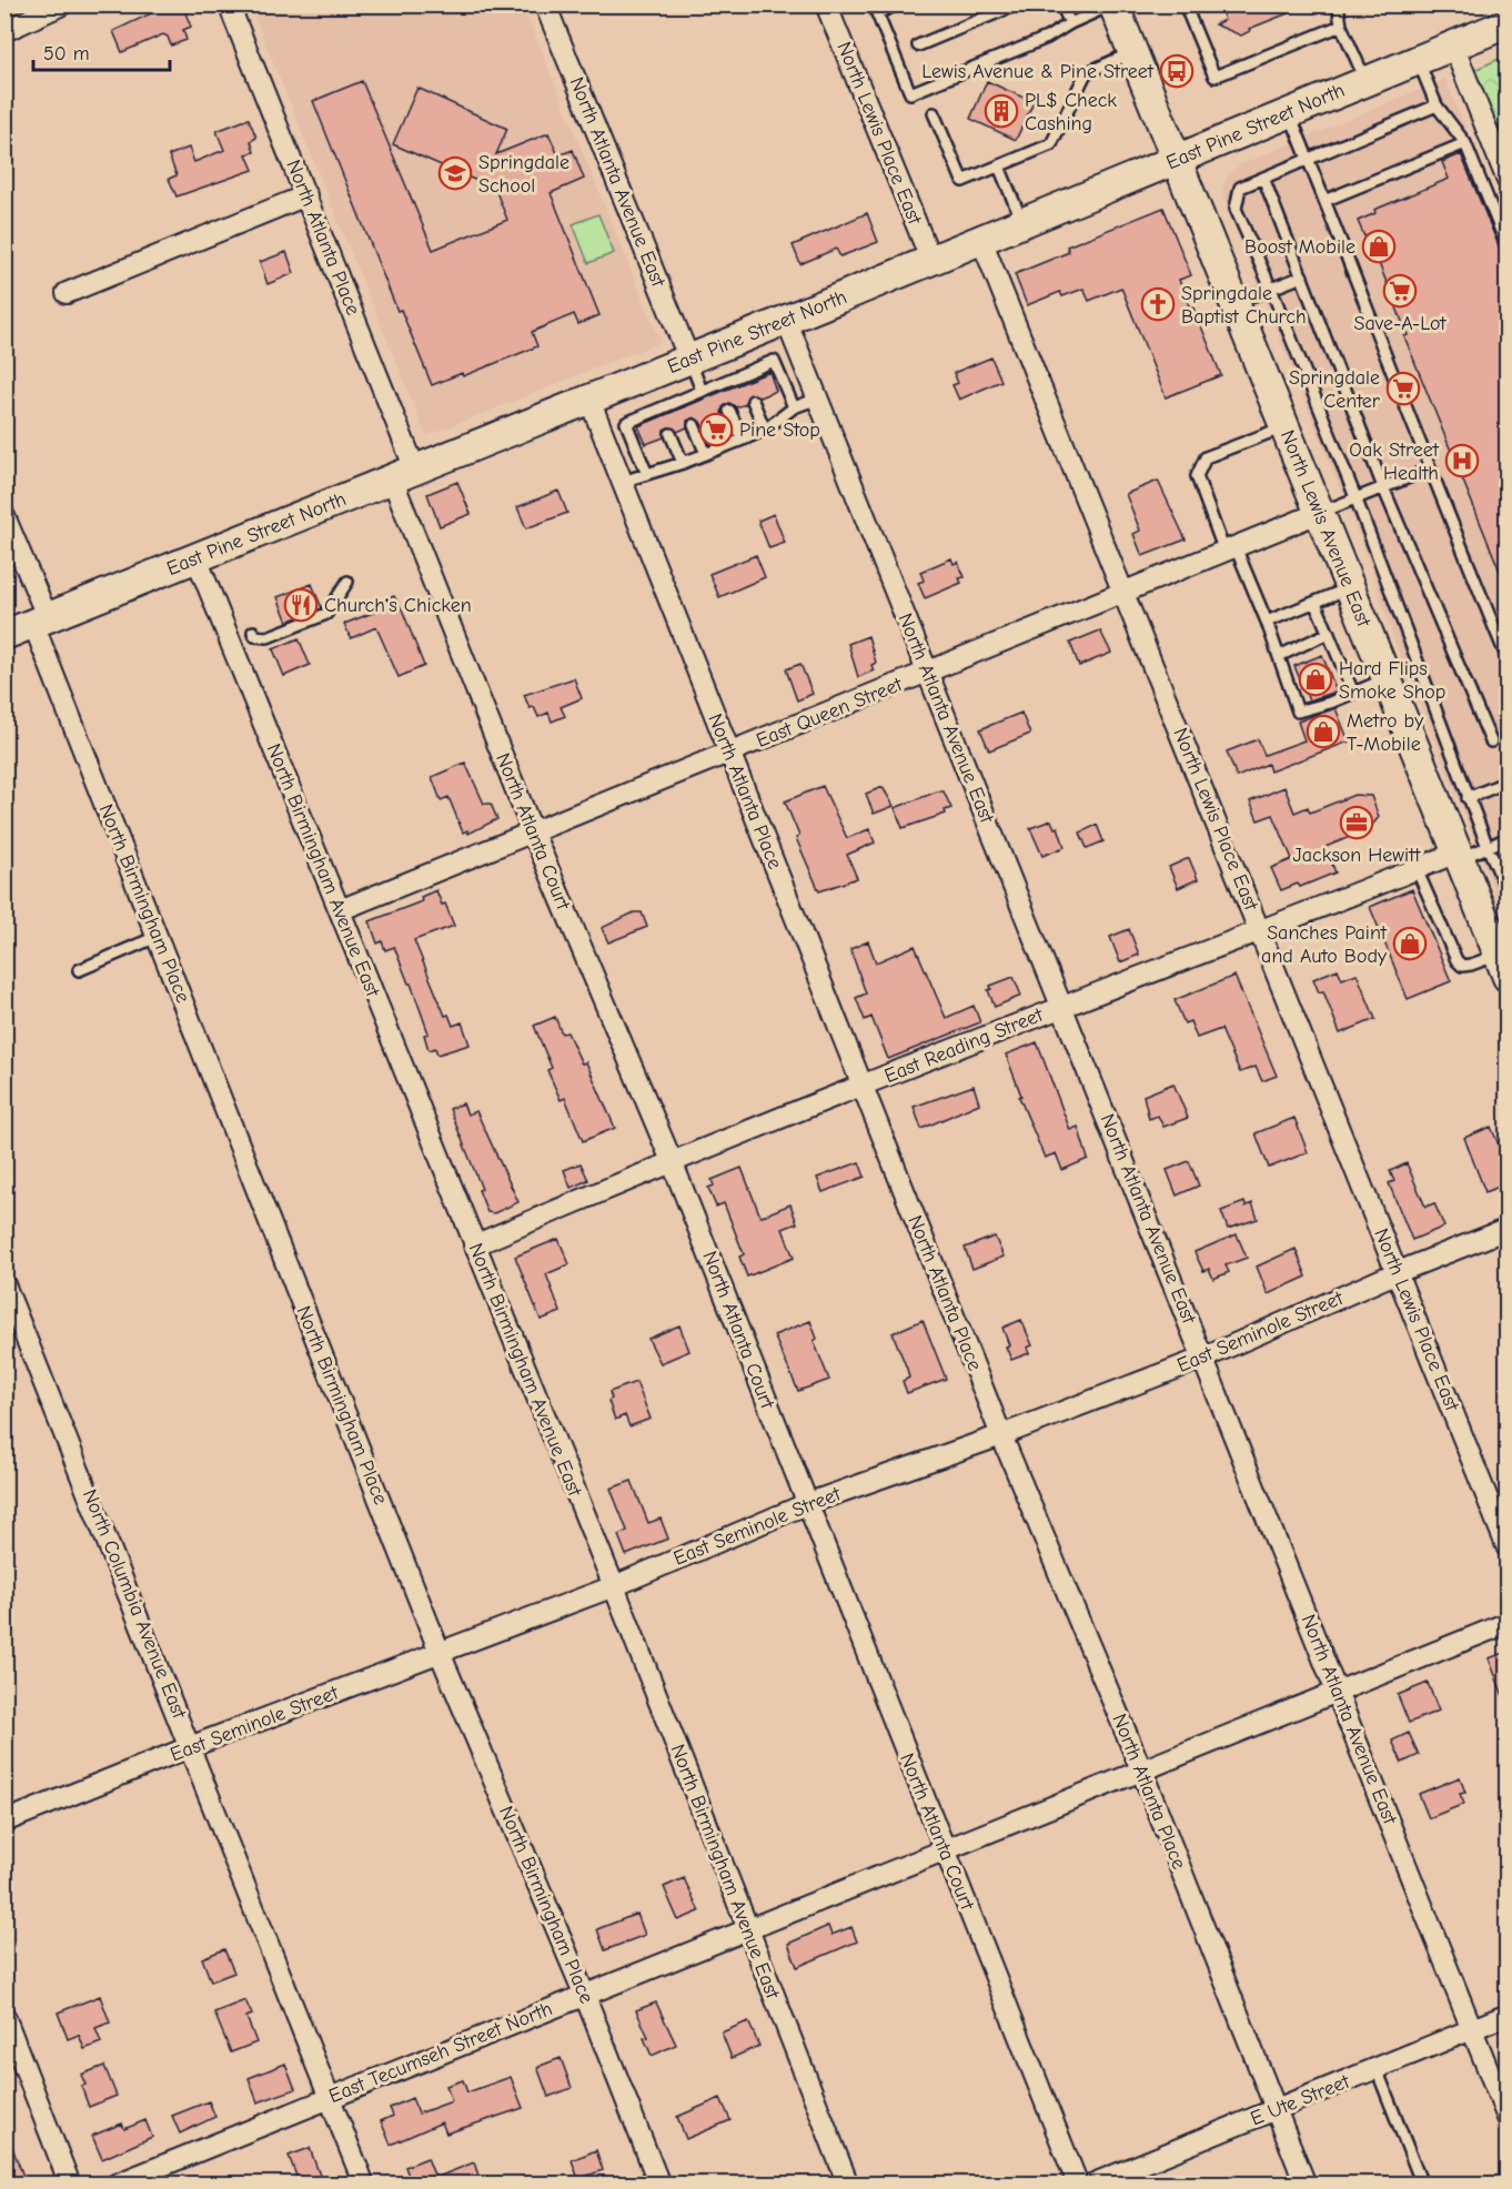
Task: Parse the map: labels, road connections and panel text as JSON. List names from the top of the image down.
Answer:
{
  "streets": {
    "main road": ["East Pine Street North", "North Lewis Avenue East"],
    "street": [
      "North Lewis Place East",
      "North Atlanta Avenue East",
      "North Atlanta Place",
      "East Queen Street",
      "North Atlanta Court",
      "North Birmingham Avenue East",
      "North Birmingham Place",
      "East Reading Street",
      "East Seminole Street",
      "North Columbia Avenue East",
      "East Tecumseh Street North",
      "E Ute Street"
    ]
  },
  "crossings": [
    ["East Pine Street North", "North Lewis Place East"],
    ["East Pine Street North", "North Atlanta Avenue East"],
    ["East Pine Street North", "North Atlanta Place"],
    ["East Pine Street North", "North Lewis Avenue East"],
    ["East Pine Street North", "North Atlanta Court"],
    ["East Pine Street North", "North Birmingham Avenue East"],
    ["East Pine Street North", "North Birmingham Place"],
    ["North Lewis Place East", "East Queen Street"],
    ["North Lewis Place East", "East Reading Street"],
    ["North Lewis Place East", "East Seminole Street"],
    ["North Atlanta Avenue East", "East Queen Street"],
    ["North Atlanta Avenue East", "East Reading Street"],
    ["North Atlanta Avenue East", "East Seminole Street"],
    ["North Atlanta Avenue East", "East Tecumseh Street North"],
    ["North Atlanta Avenue East", "E Ute Street"],
    ["North Atlanta Place", "East Queen Street"],
    ["North Atlanta Place", "North Atlanta Court"],
    ["North Atlanta Place", "East Reading Street"],
    ["North Atlanta Place", "East Seminole Street"],
    ["North Atlanta Place", "East Tecumseh Street North"],
    ["North Atlanta Place", "E Ute Street"],
    ["North Lewis Avenue East", "East Queen Street"],
    ["North Lewis Avenue East", "East Reading Street"],
    ["East Queen Street", "North Atlanta Court"],
    ["East Queen Street", "North Birmingham Avenue East"],
    ["North Atlanta Court", "East Reading Street"],
    ["North Atlanta Court", "East Seminole Street"],
    ["North Atlanta Court", "East Tecumseh Street North"],
    ["North Birmingham Avenue East", "East Reading Street"],
    ["North Birmingham Avenue East", "East Seminole Street"],
    ["North Birmingham Avenue East", "East Tecumseh Street North"],
    ["North Birmingham Place", "East Seminole Street"],
    ["North Birmingham Place", "East Tecumseh Street North"],
    ["East Seminole Street", "North Columbia Avenue East"],
    ["North Columbia Avenue East", "East Tecumseh Street North"]
  ],
  "places": {
    "bus stop": ["Lewis Avenue & Pine Street"],
    "building": ["PL$ Check Cashing"],
    "school or university": ["Springdale School"],
    "shop": [
      "Boost Mobile",
      "Hard Flips Smoke Shop",
      "Metro by T-Mobile",
      "Sanches Paint and Auto Body"
    ],
    "supermarket": ["Save-A-Lot", "Springdale Center", "Pine Stop"],
    "church": ["Springdale Baptist Church"],
    "hospital": ["Oak Street Health"],
    "restaurant": ["Church's Chicken"],
    "office": ["Jackson Hewitt"]
  },
  "scale_bar": "50 m"
}
